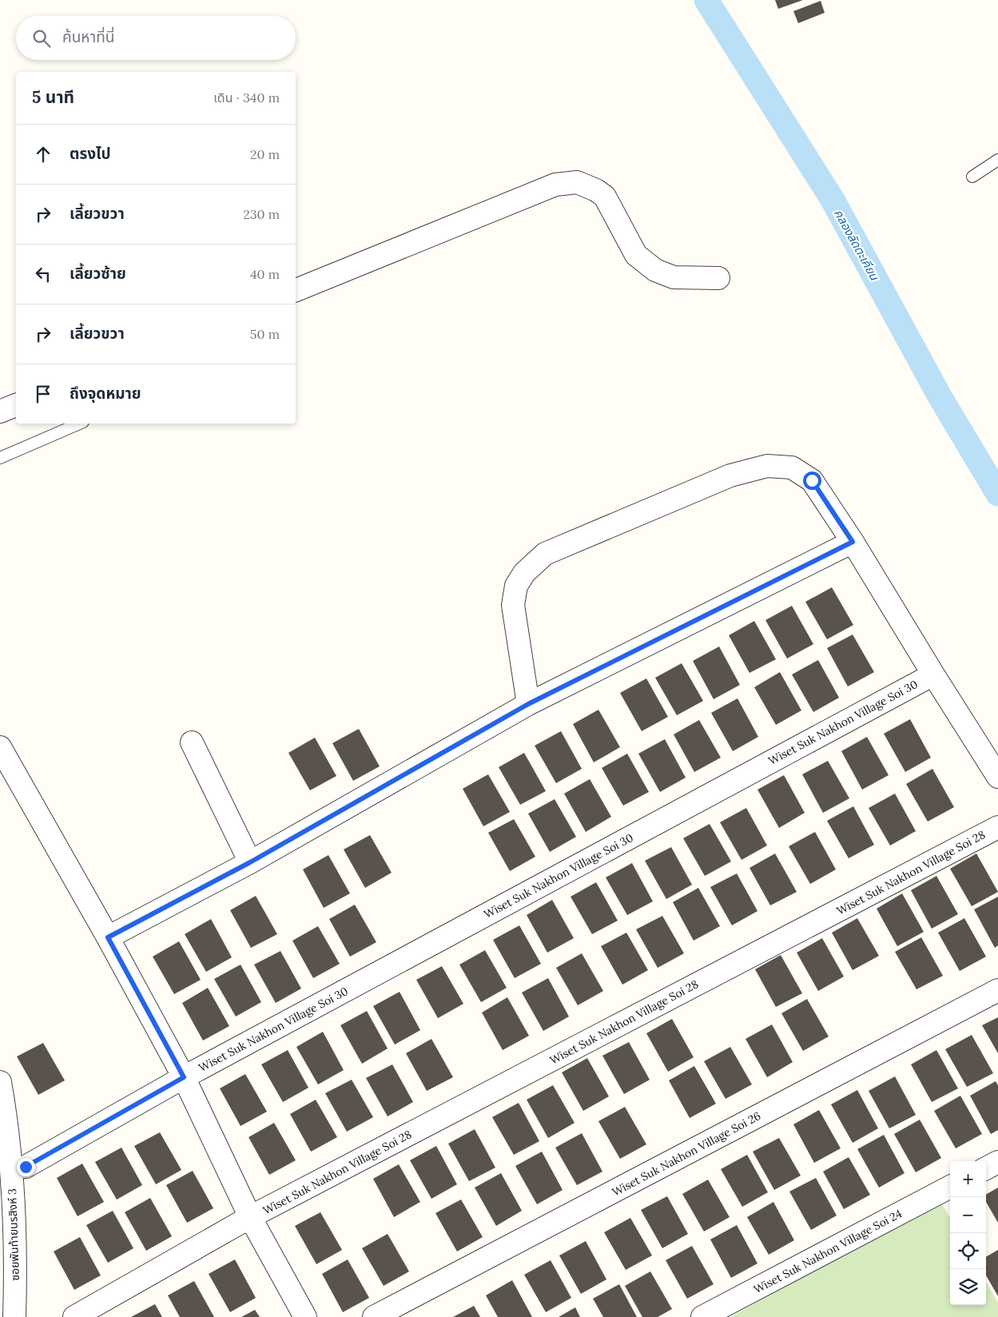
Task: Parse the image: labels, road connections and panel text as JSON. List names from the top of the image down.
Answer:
{
  "streets": {
    "street": [
      "Wiset Suk Nakhon Village Soi 30",
      "Wiset Suk Nakhon Village Soi 28",
      "Wiset Suk Nakhon Village Soi 26",
      "ซอยพันท้ายนรสิงห์ 3",
      "Wiset Suk Nakhon Village Soi 24"
    ]
  },
  "water": ["คลองลัดตะเคียน"],
  "page": {
    "search": "ค้นหาที่นี่",
    "heading": ["5 นาที", "เดิน · 340 m"],
    "list": [
      ["ตรงไป", "20 m"],
      ["เลี้ยวขวา", "230 m"],
      ["เลี้ยวซ้าย", "40 m"],
      ["เลี้ยวขวา", "50 m"],
      "ถึงจุดหมาย"
    ],
    "map_buttons": ["+", "−"]
  }
}
